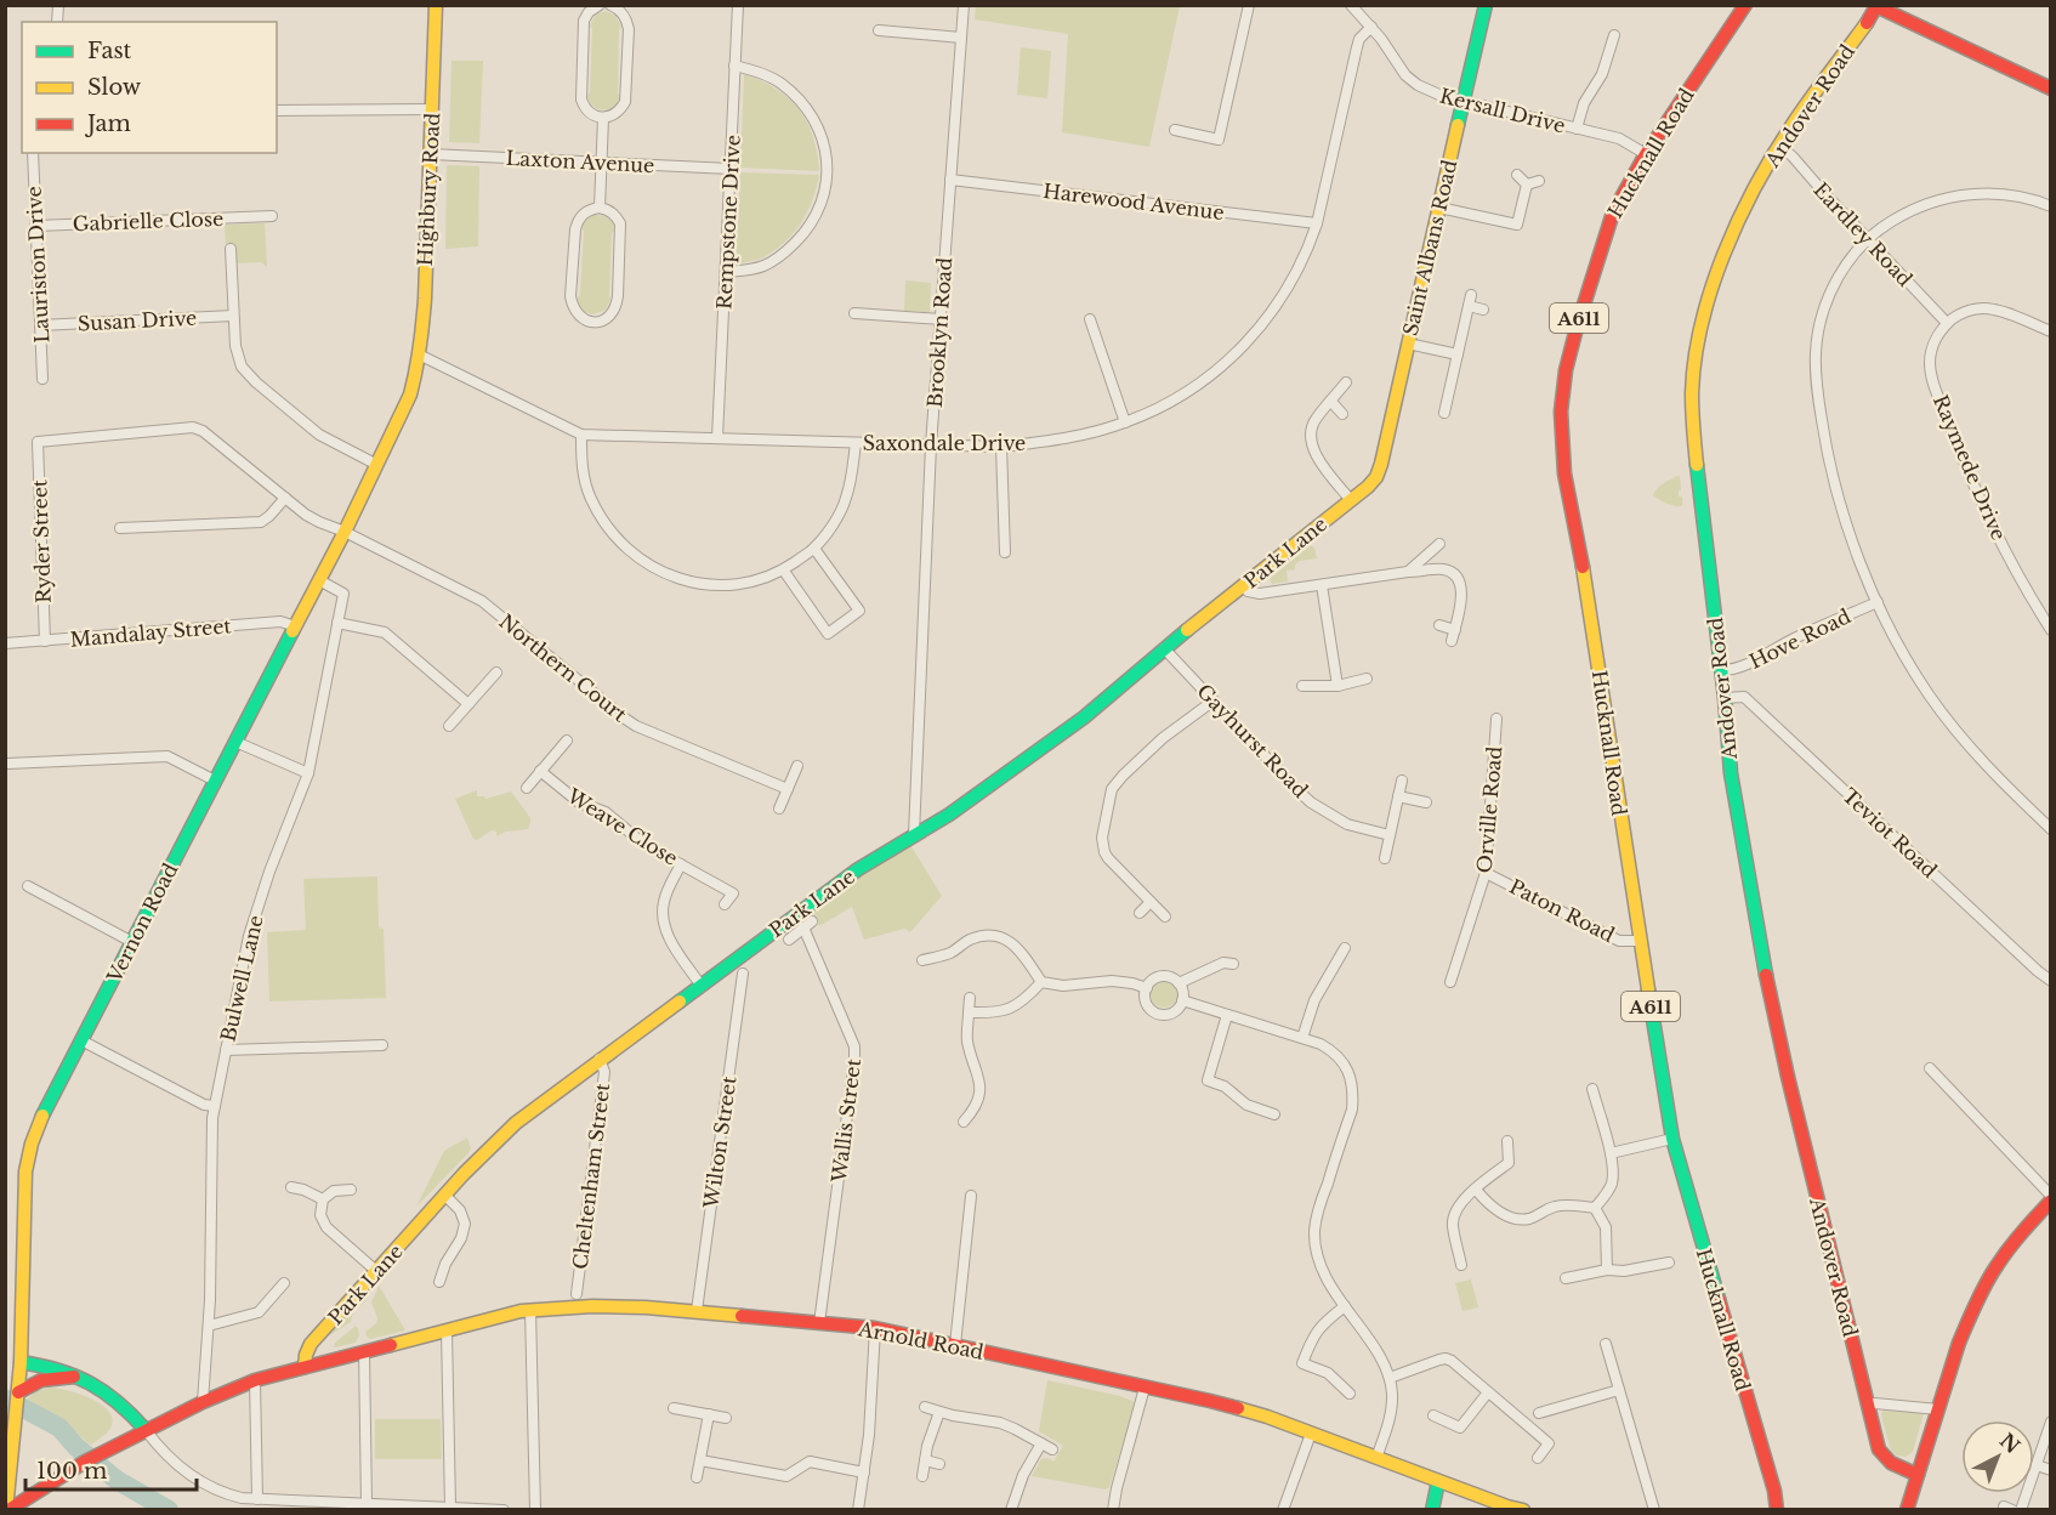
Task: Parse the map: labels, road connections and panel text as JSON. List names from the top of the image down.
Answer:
{
  "streets": {
    "main road": [
      "Andover Road",
      "Hucknall Road",
      "Highbury Road",
      "Saint Albans Road",
      "A611",
      "Park Lane",
      "Vernon Road",
      "Arnold Road"
    ],
    "street": [
      "Kersall Drive",
      "Laxton Avenue",
      "Harewood Avenue",
      "Gabrielle Close",
      "Rempstone Drive",
      "Eardley Road",
      "Lauriston Drive",
      "Susan Drive",
      "Brooklyn Road",
      "Saxondale Drive",
      "Raymede Drive",
      "Ryder Street",
      "Mandalay Street",
      "Hove Road",
      "Northern Court",
      "Gayhurst Road",
      "Orville Road",
      "Weave Close",
      "Teviot Road",
      "Paton Road",
      "Bulwell Lane",
      "Wallis Street",
      "Wilton Street",
      "Cheltenham Street"
    ]
  },
  "crossings": [
    ["Andover Road", "Eardley Road"],
    ["Andover Road", "Hove Road"],
    ["Andover Road", "Teviot Road"],
    ["Kersall Drive", "Hucknall Road"],
    ["Kersall Drive", "Saint Albans Road"],
    ["Kersall Drive", "Saxondale Drive"],
    ["Hucknall Road", "Paton Road"],
    ["Laxton Avenue", "Highbury Road"],
    ["Laxton Avenue", "Rempstone Drive"],
    ["Highbury Road", "Saxondale Drive"],
    ["Highbury Road", "Vernon Road"],
    ["Harewood Avenue", "Brooklyn Road"],
    ["Harewood Avenue", "Saxondale Drive"],
    ["Gabrielle Close", "Lauriston Drive"],
    ["Rempstone Drive", "Saxondale Drive"],
    ["Eardley Road", "Raymede Drive"],
    ["Saint Albans Road", "Park Lane"],
    ["Lauriston Drive", "Susan Drive"],
    ["Brooklyn Road", "Saxondale Drive"],
    ["Brooklyn Road", "Park Lane"],
    ["Ryder Street", "Mandalay Street"],
    ["Ryder Street", "Northern Court"],
    ["Park Lane", "Gayhurst Road"],
    ["Park Lane", "Cheltenham Street"],
    ["Park Lane", "Arnold Road"],
    ["Mandalay Street", "Vernon Road"],
    ["Northern Court", "Vernon Road"],
    ["Orville Road", "Paton Road"],
    ["Vernon Road", "Bulwell Lane"],
    ["Vernon Road", "Arnold Road"],
    ["Bulwell Lane", "Arnold Road"],
    ["Wallis Street", "Arnold Road"],
    ["Wilton Street", "Arnold Road"]
  ],
  "legend": ["Fast", "Slow", "Jam"],
  "scale_bar": "100 m",
  "north": "top right"
}
